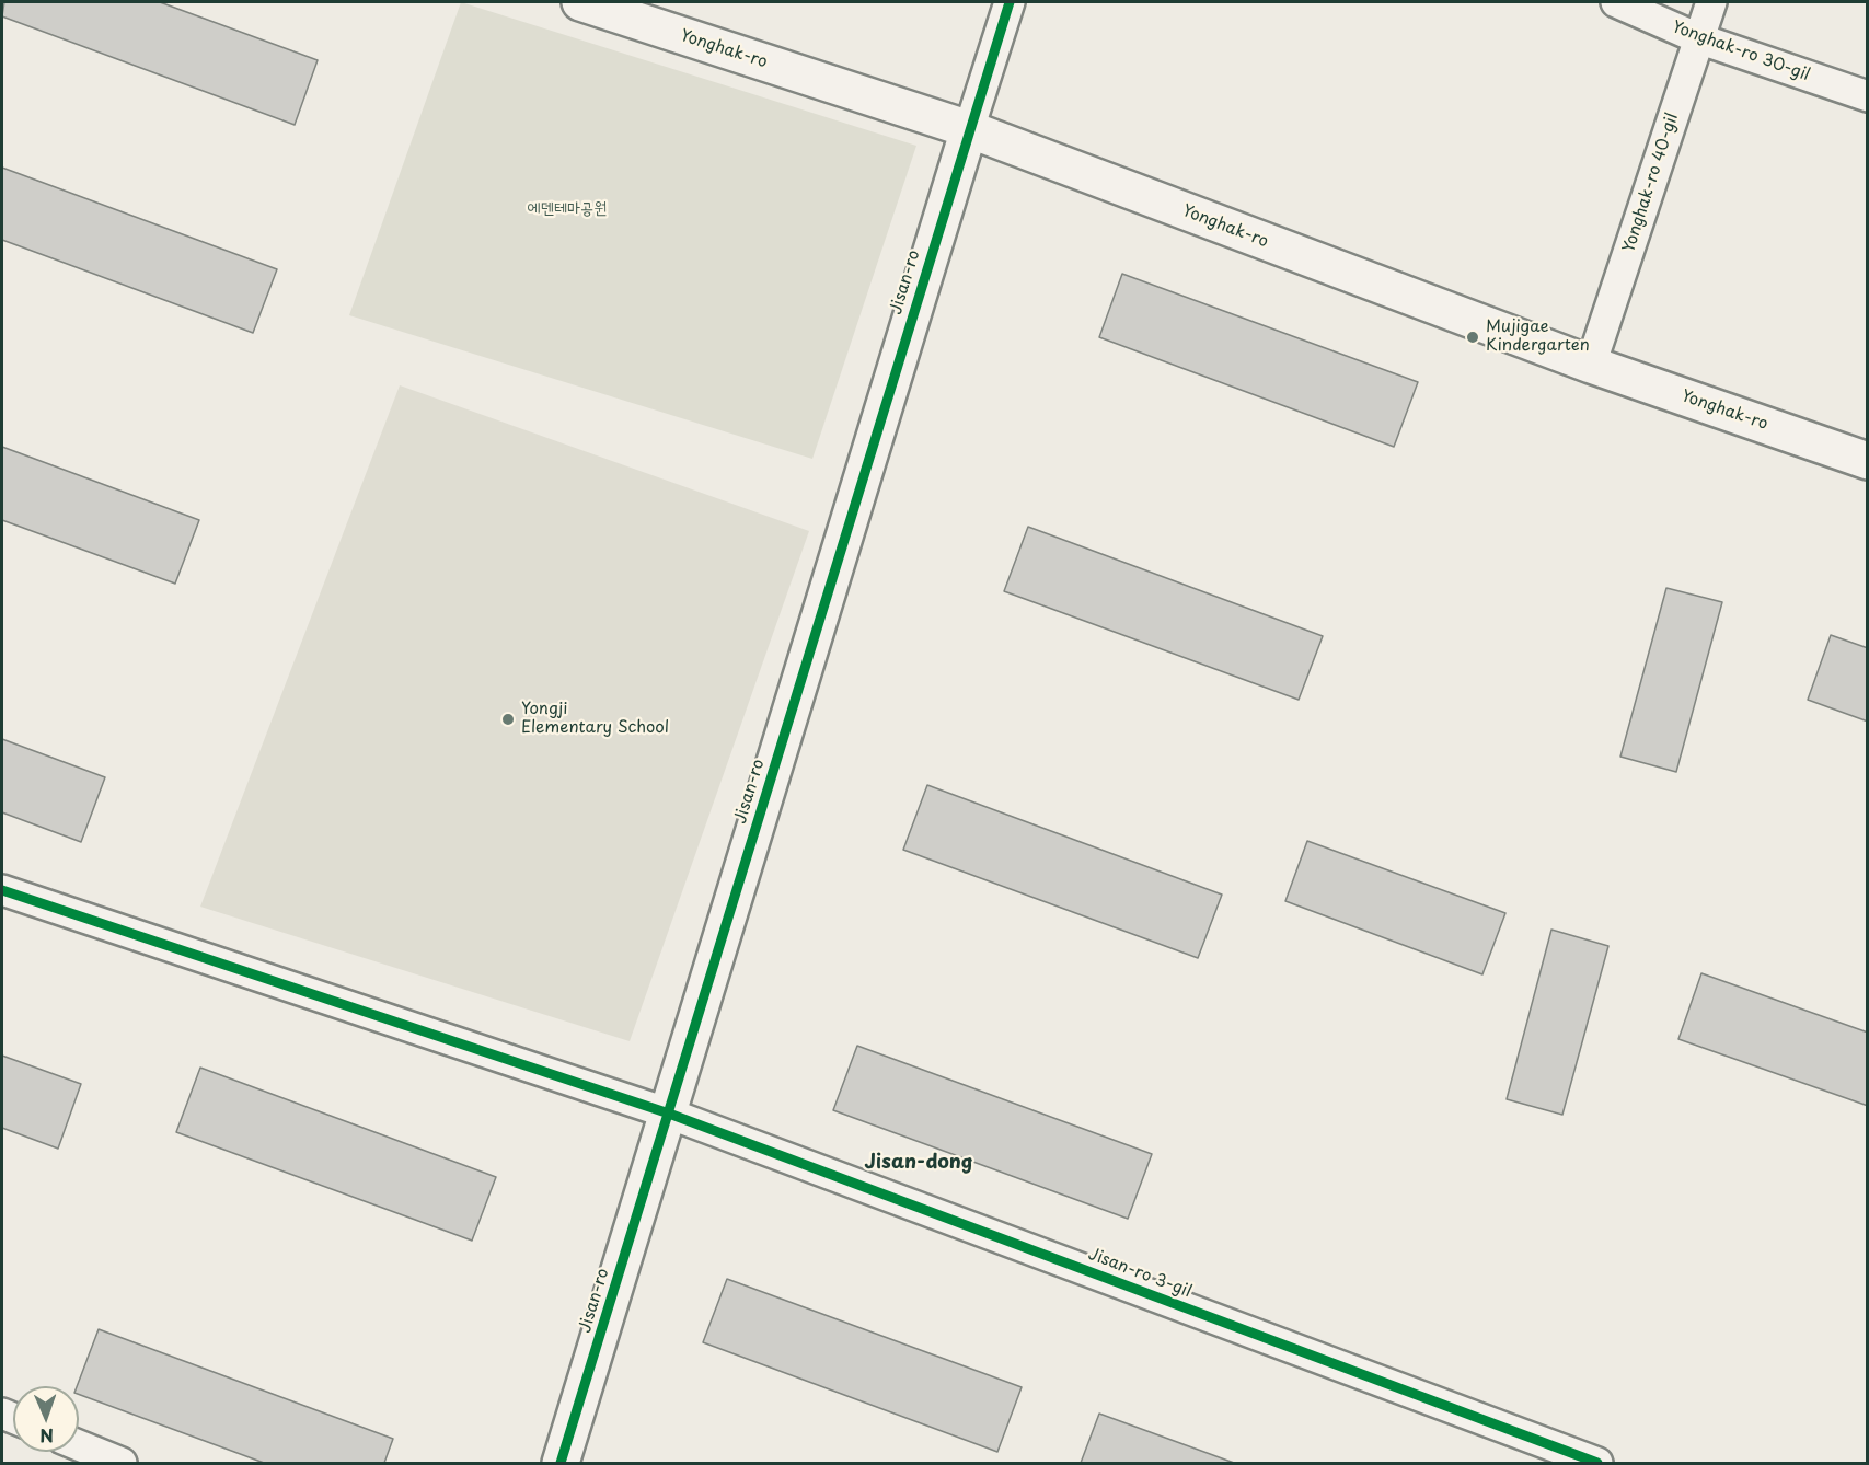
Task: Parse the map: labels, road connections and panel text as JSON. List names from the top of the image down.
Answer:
{
  "streets": {
    "street": [
      "Yonghak-ro",
      "Yonghak-ro 30-gil",
      "Yonghak-ro 40-gil",
      "Jisan-ro",
      "Jisan-ro 3-gil"
    ]
  },
  "crossings": [
    ["Yonghak-ro", "Yonghak-ro 40-gil"],
    ["Yonghak-ro", "Jisan-ro"],
    ["Yonghak-ro 30-gil", "Yonghak-ro 40-gil"],
    ["Jisan-ro", "Jisan-ro 3-gil"]
  ],
  "districts": ["Jisan-dong"],
  "parks": ["에덴테마공원"],
  "places": ["Mujigae Kindergarten", "Yongji Elementary School"],
  "north": "bottom"
}
